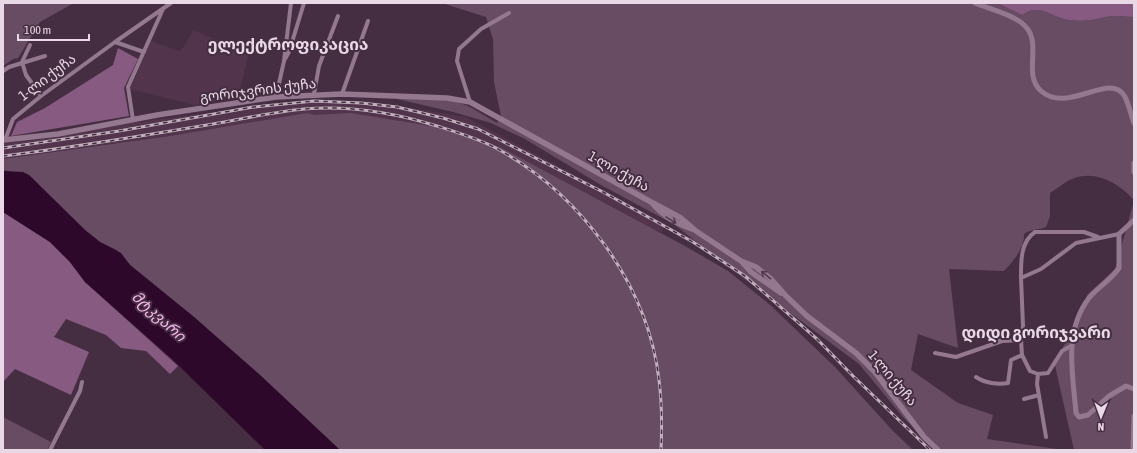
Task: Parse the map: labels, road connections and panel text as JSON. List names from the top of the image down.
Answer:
{
  "streets": {
    "main road": ["1-ლი ქუჩა", "გორიჯვრის ქუჩა"]
  },
  "crossings": [
    ["1-ლი ქუჩა", "გორიჯვრის ქუჩა"]
  ],
  "districts": ["ელექტროფიკაცია", "დიდი გორიჯვარი"],
  "water": ["მტკვარი"],
  "scale_bar": "100 m",
  "north": "bottom"
}
